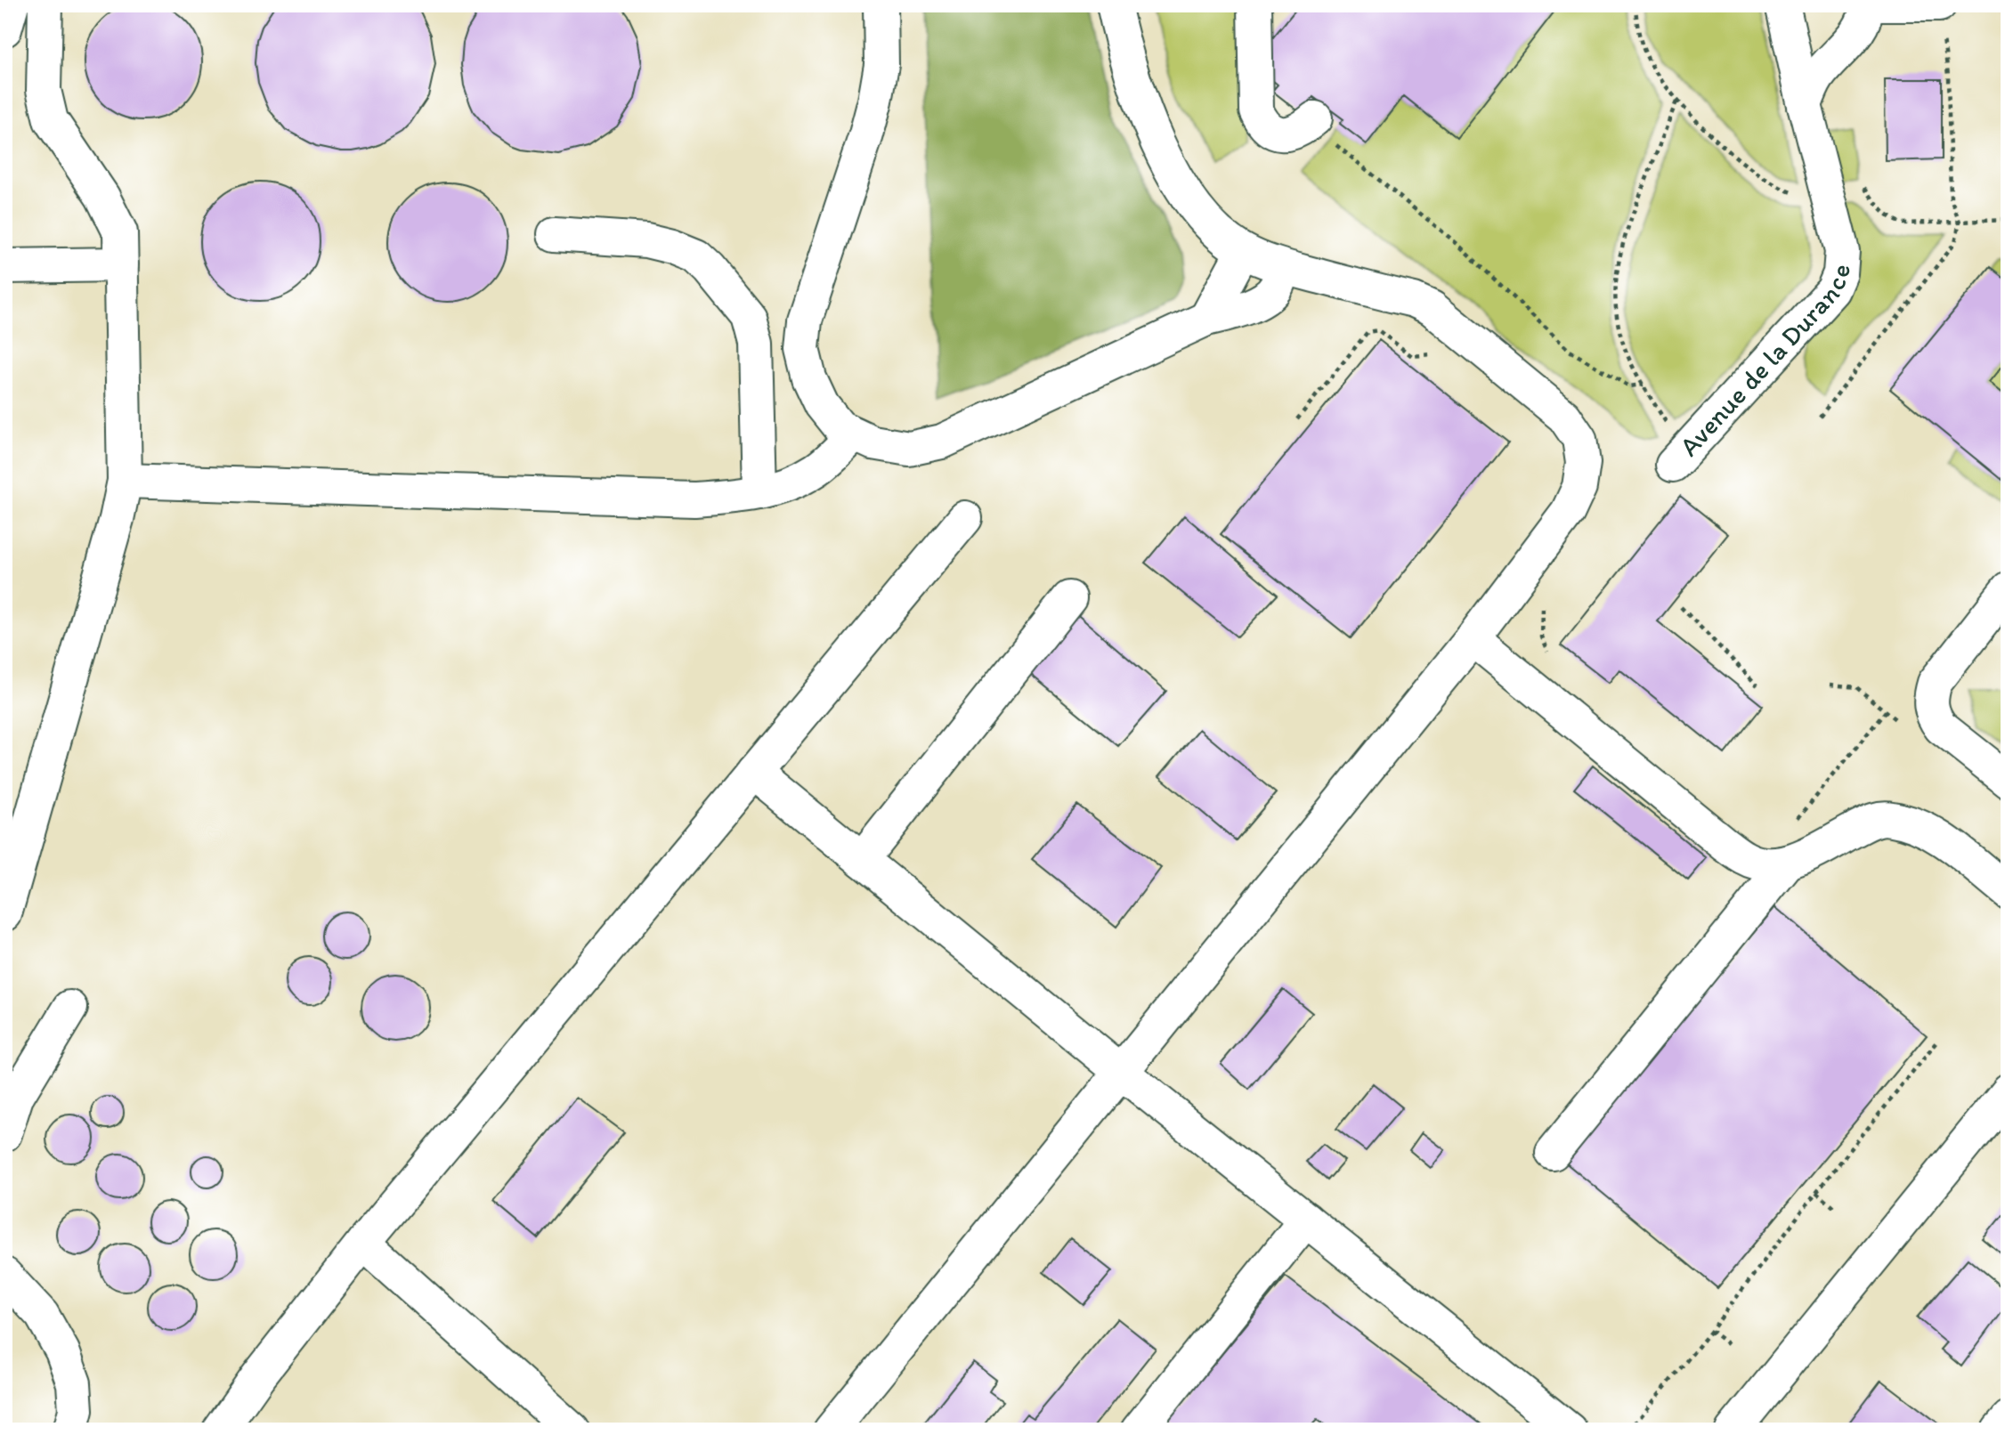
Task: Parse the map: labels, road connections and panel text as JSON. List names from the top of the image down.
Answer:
{
  "streets": {
    "street": ["Avenue de la Durance"]
  }
}
